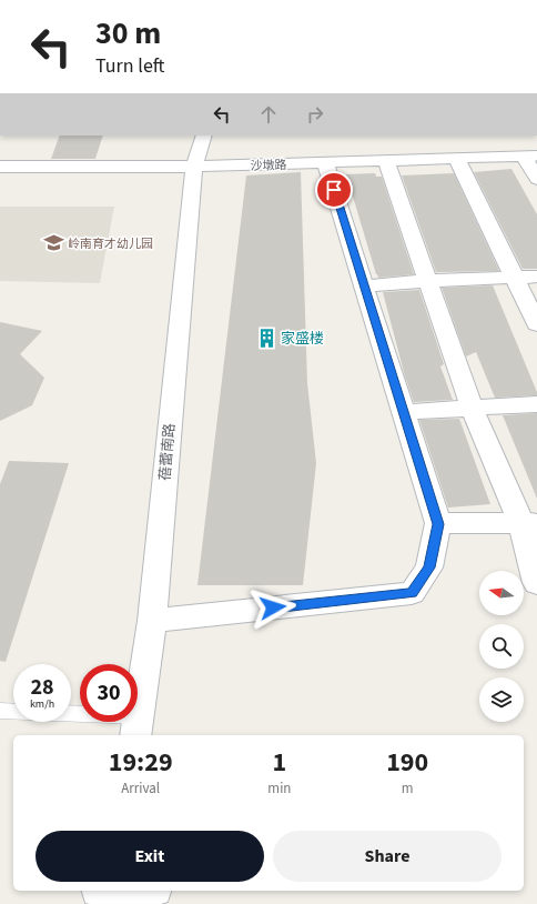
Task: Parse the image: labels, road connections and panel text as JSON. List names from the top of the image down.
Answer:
{
  "streets": {
    "street": ["沙墩路", "蓓蕾南路"]
  },
  "crossings": [
    ["沙墩路", "蓓蕾南路"]
  ],
  "places": {
    "school or university": ["岭南育才幼儿园"],
    "building": ["家盛楼"]
  },
  "north": "left",
  "page": {
    "turn": ["30 m", "Turn left"],
    "speed": "28 km/h",
    "limit": "30",
    "eta": [
      "19:29",
      "Arrival",
      "1",
      "min",
      "190",
      "m"
    ],
    "buttons": ["Exit", "Share"]
  }
}
